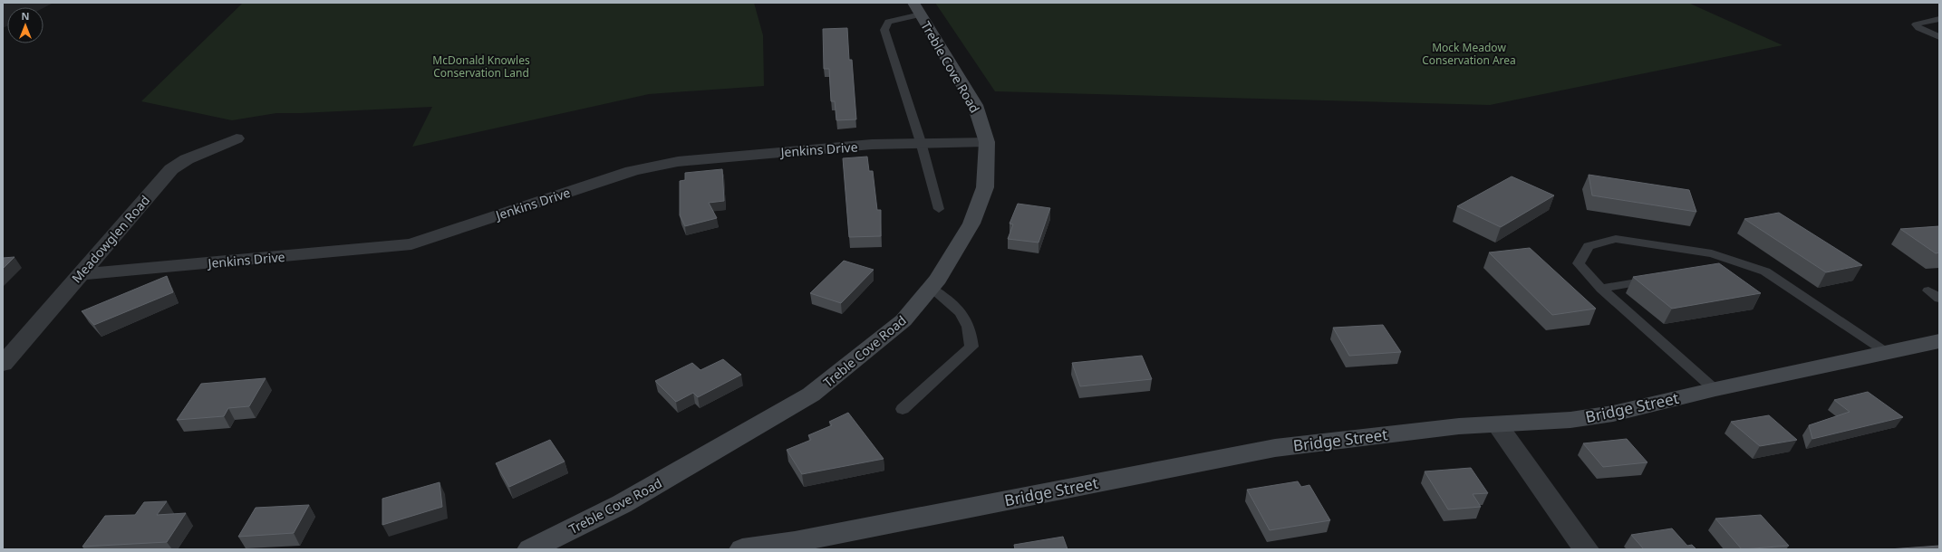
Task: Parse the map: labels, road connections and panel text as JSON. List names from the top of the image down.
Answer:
{
  "streets": {
    "main road": ["Treble Cove Road", "Bridge Street"],
    "street": ["Jenkins Drive", "Meadowglen Road"]
  },
  "crossings": [
    ["Treble Cove Road", "Jenkins Drive"],
    ["Jenkins Drive", "Meadowglen Road"]
  ],
  "parks": ["Mock Meadow Conservation Area", "McDonald Knowles Conservation Land"],
  "north": "top"
}
